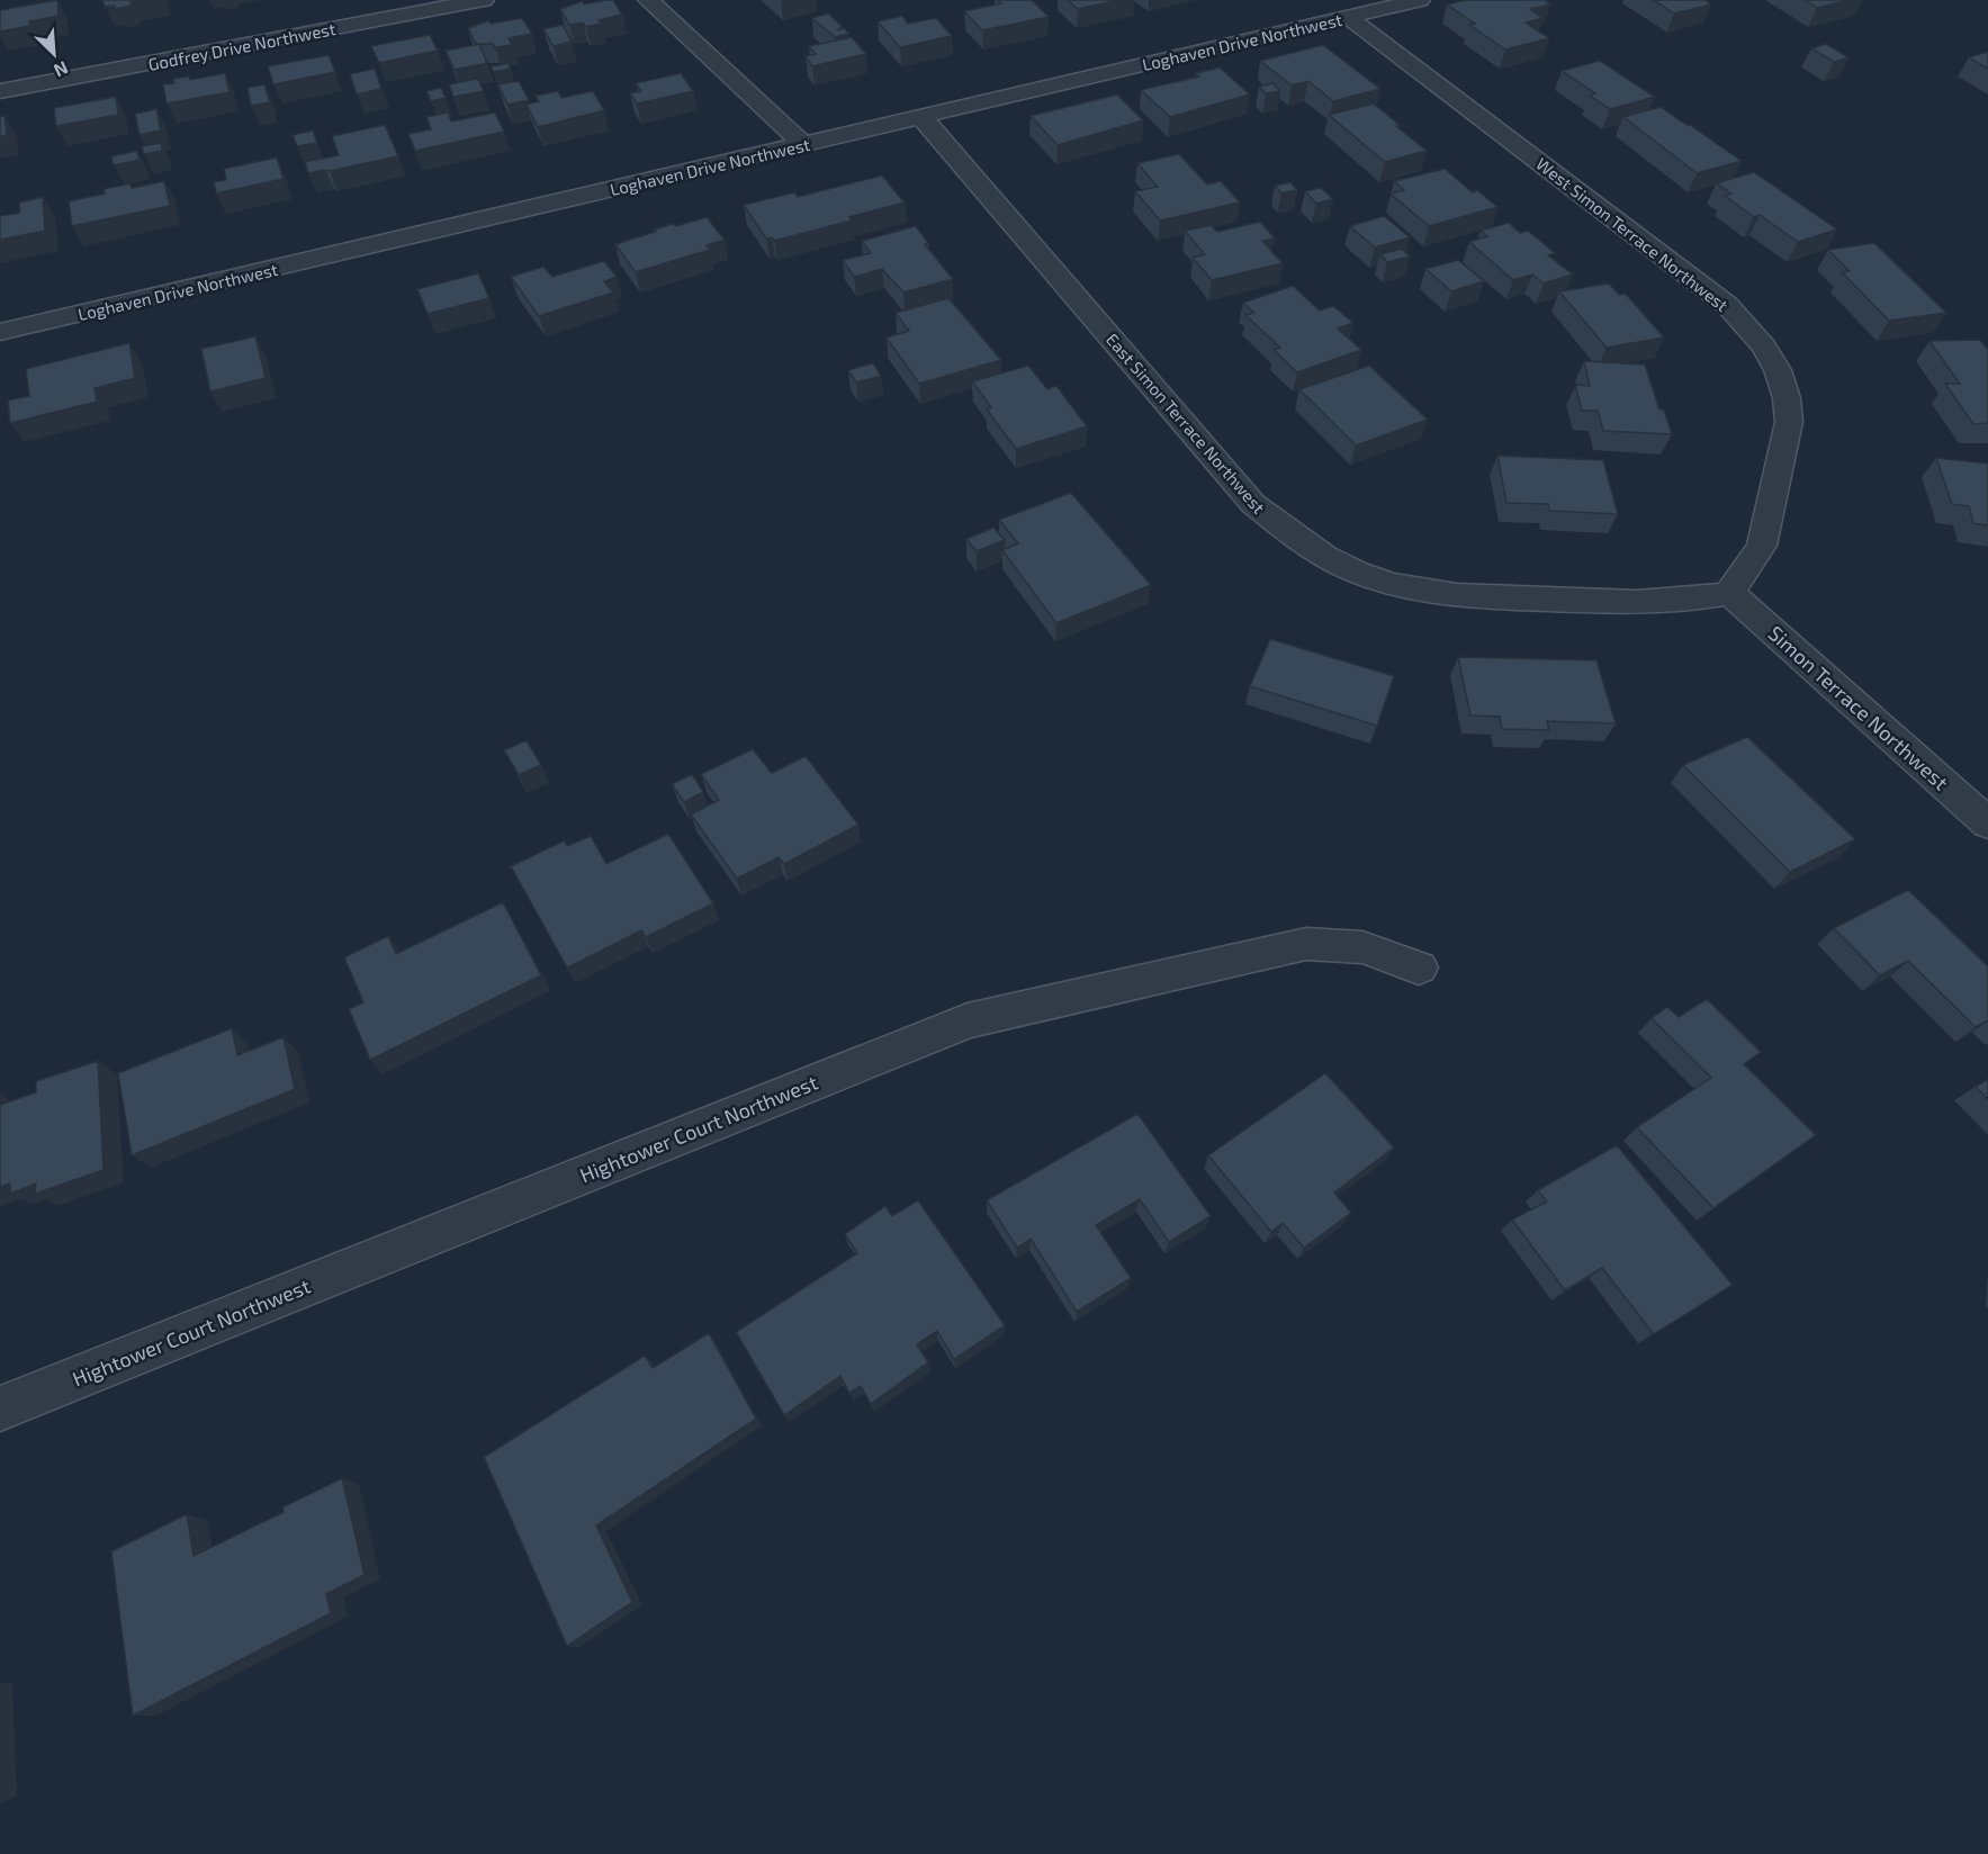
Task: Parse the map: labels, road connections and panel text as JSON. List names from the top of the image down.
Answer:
{
  "streets": {
    "street": [
      "Loghaven Drive Northwest",
      "Godfrey Drive Northwest",
      "West Simon Terrace Northwest",
      "East Simon Terrace Northwest",
      "Simon Terrace Northwest",
      "Hightower Court Northwest"
    ]
  },
  "crossings": [
    ["Loghaven Drive Northwest", "West Simon Terrace Northwest"],
    ["Loghaven Drive Northwest", "East Simon Terrace Northwest"],
    ["West Simon Terrace Northwest", "East Simon Terrace Northwest"],
    ["West Simon Terrace Northwest", "Simon Terrace Northwest"],
    ["East Simon Terrace Northwest", "Simon Terrace Northwest"]
  ],
  "north": "bottom right"
}
